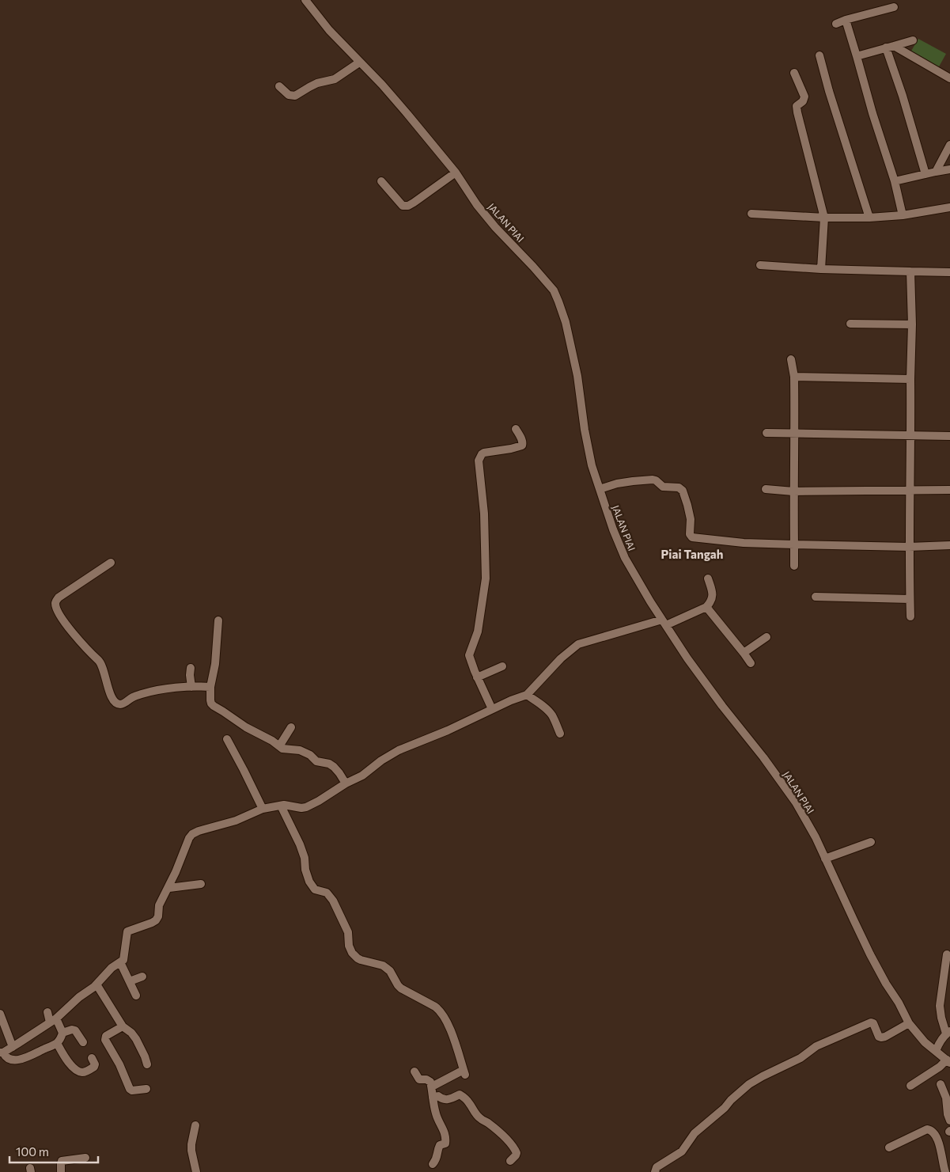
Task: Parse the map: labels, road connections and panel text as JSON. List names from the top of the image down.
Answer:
{
  "streets": {
    "street": ["JALAN PIAI"]
  },
  "districts": ["Piai Tangah"],
  "scale_bar": "100 m"
}
